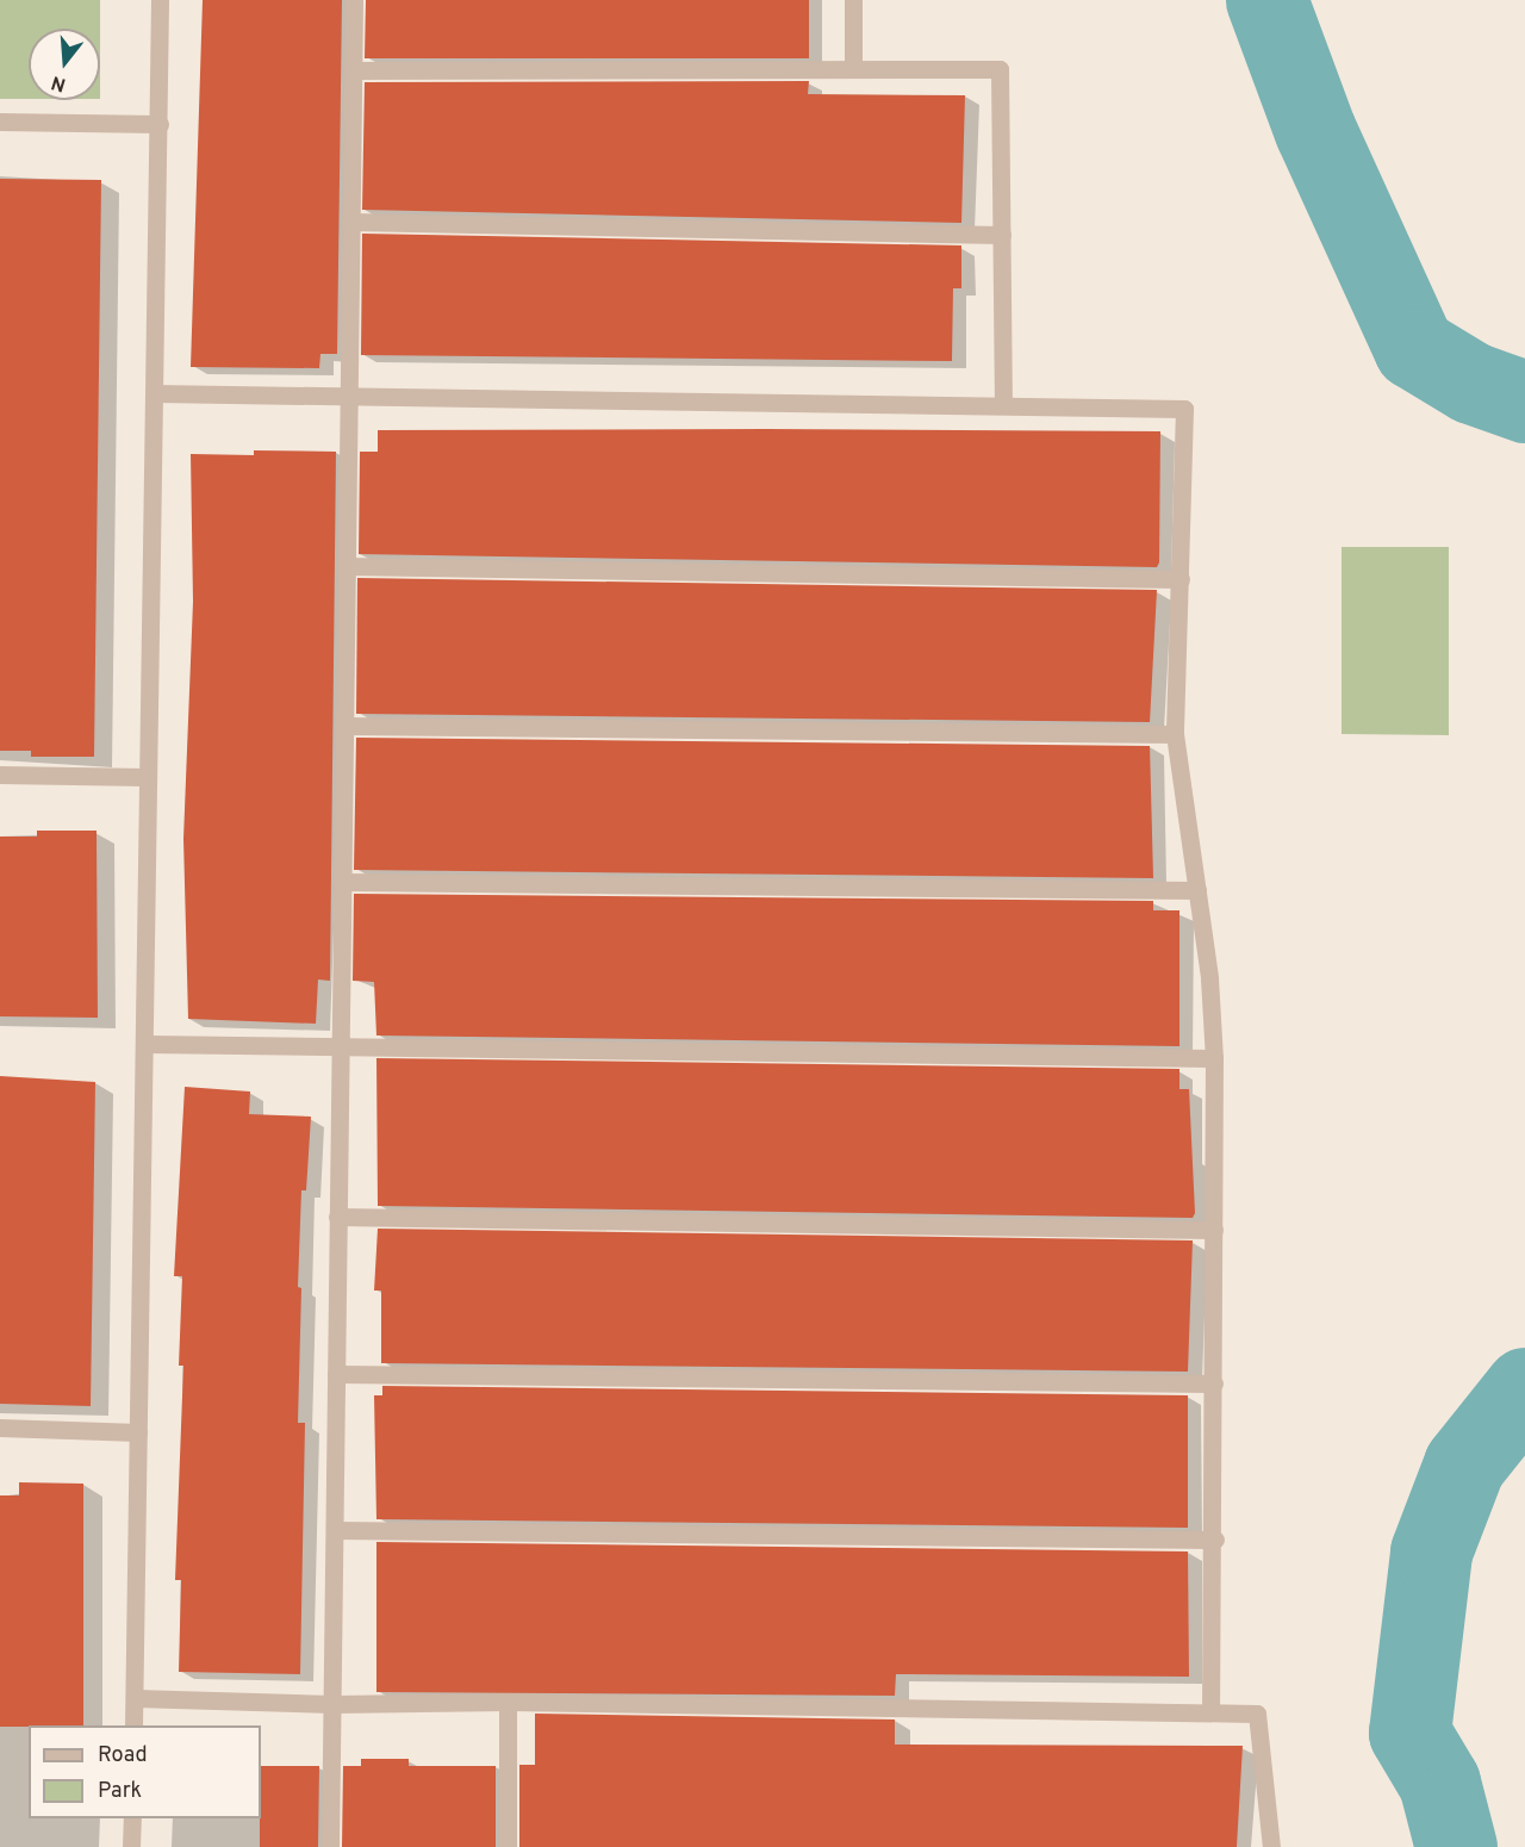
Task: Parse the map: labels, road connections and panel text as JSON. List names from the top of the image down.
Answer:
{
  "legend": ["Road", "Park"],
  "north": "bottom"
}
